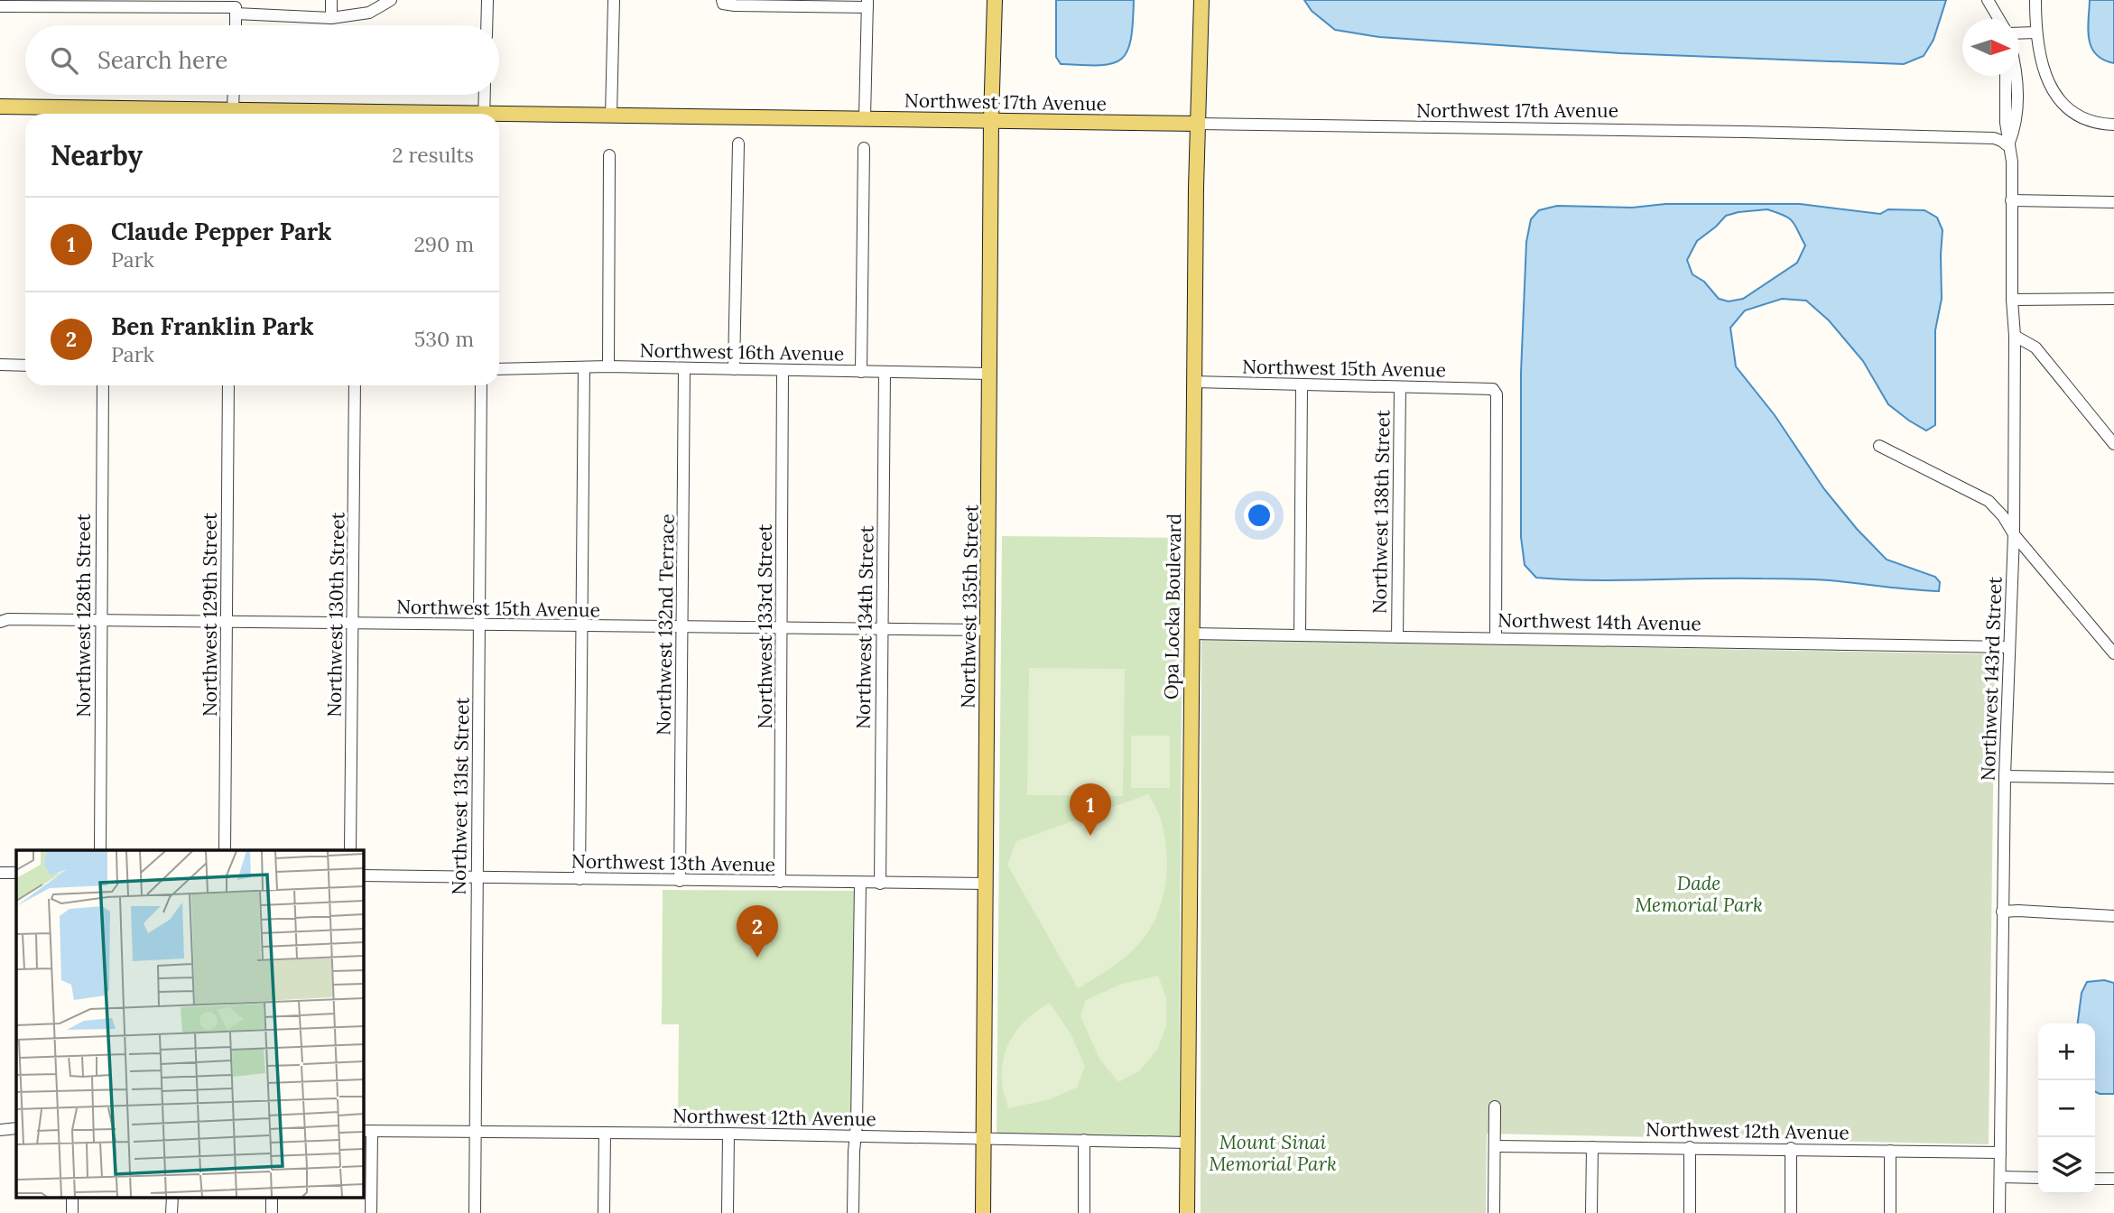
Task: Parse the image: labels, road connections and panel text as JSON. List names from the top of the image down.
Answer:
{
  "streets": {
    "main road": ["Northwest 17th Avenue", "Northwest 135th Street", "Opa Locka Boulevard"],
    "street": [
      "Northwest 16th Avenue",
      "Northwest 15th Avenue",
      "Northwest 138th Street",
      "Northwest 129th Street",
      "Northwest 130th Street",
      "Northwest 128th Street",
      "Northwest 14th Avenue",
      "Northwest 132nd Terrace",
      "Northwest 133rd Street",
      "Northwest 134th Street",
      "Northwest 143rd Street",
      "Northwest 131st Street",
      "Northwest 13th Avenue",
      "Northwest 12th Avenue"
    ]
  },
  "crossings": [
    ["Northwest 17th Avenue", "Northwest 135th Street"],
    ["Northwest 17th Avenue", "Opa Locka Boulevard"],
    ["Northwest 17th Avenue", "Northwest 143rd Street"],
    ["Northwest 16th Avenue", "Northwest 135th Street"],
    ["Northwest 16th Avenue", "Northwest 132nd Terrace"],
    ["Northwest 16th Avenue", "Northwest 133rd Street"],
    ["Northwest 16th Avenue", "Northwest 134th Street"],
    ["Northwest 15th Avenue", "Northwest 138th Street"],
    ["Northwest 15th Avenue", "Northwest 135th Street"],
    ["Northwest 15th Avenue", "Opa Locka Boulevard"],
    ["Northwest 15th Avenue", "Northwest 129th Street"],
    ["Northwest 15th Avenue", "Northwest 130th Street"],
    ["Northwest 15th Avenue", "Northwest 128th Street"],
    ["Northwest 15th Avenue", "Northwest 14th Avenue"],
    ["Northwest 15th Avenue", "Northwest 132nd Terrace"],
    ["Northwest 15th Avenue", "Northwest 133rd Street"],
    ["Northwest 15th Avenue", "Northwest 134th Street"],
    ["Northwest 15th Avenue", "Northwest 131st Street"],
    ["Northwest 138th Street", "Northwest 14th Avenue"],
    ["Northwest 135th Street", "Northwest 13th Avenue"],
    ["Northwest 135th Street", "Northwest 12th Avenue"],
    ["Opa Locka Boulevard", "Northwest 14th Avenue"],
    ["Opa Locka Boulevard", "Northwest 12th Avenue"],
    ["Northwest 14th Avenue", "Northwest 143rd Street"],
    ["Northwest 132nd Terrace", "Northwest 13th Avenue"],
    ["Northwest 133rd Street", "Northwest 13th Avenue"],
    ["Northwest 134th Street", "Northwest 13th Avenue"],
    ["Northwest 143rd Street", "Northwest 12th Avenue"],
    ["Northwest 131st Street", "Northwest 13th Avenue"],
    ["Northwest 131st Street", "Northwest 12th Avenue"]
  ],
  "parks": ["Dade Memorial Park", "Mount Sinai Memorial Park"],
  "north": "right",
  "page": {
    "search": "Search here",
    "heading": ["Nearby", "2 results"],
    "list": [
      {
        "mark": "1",
        "name": "Claude Pepper Park",
        "note": "Park",
        "value": "290 m"
      },
      {
        "mark": "2",
        "name": "Ben Franklin Park",
        "note": "Park",
        "value": "530 m"
      }
    ],
    "pins": ["1", "2"],
    "map_buttons": ["+", "−"]
  }
}
